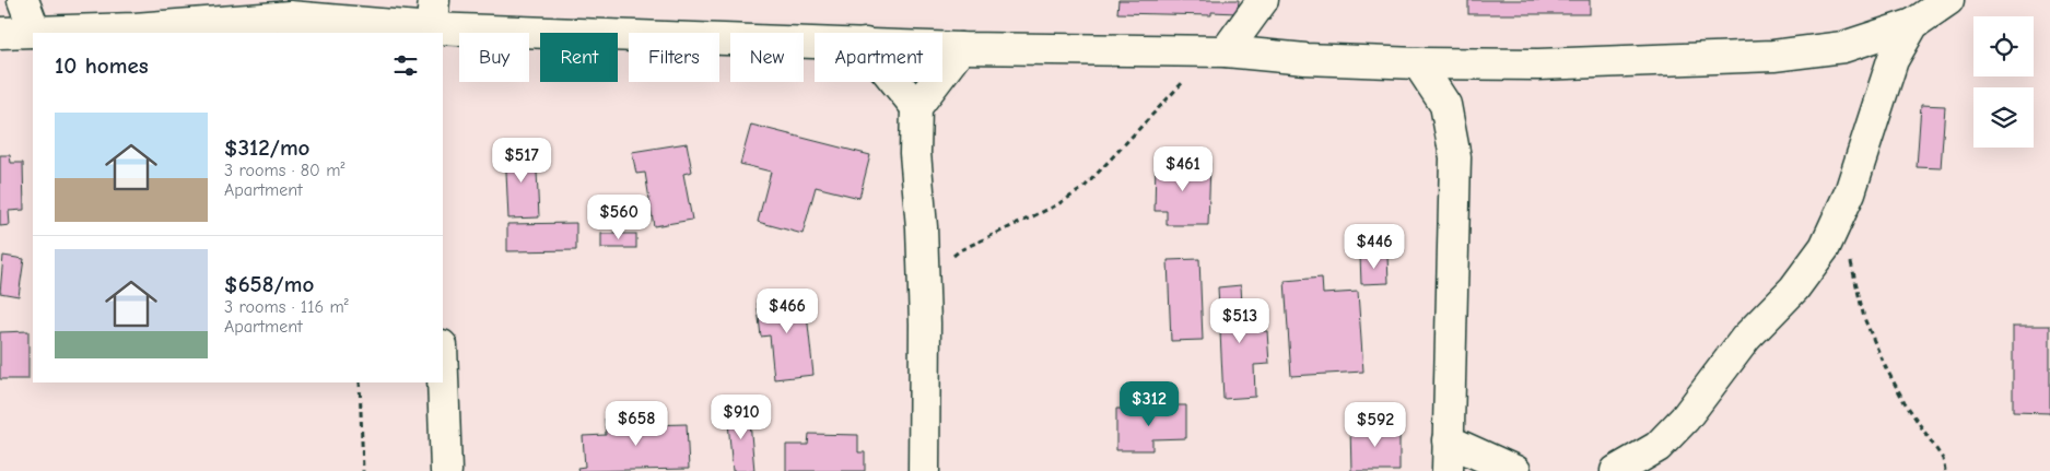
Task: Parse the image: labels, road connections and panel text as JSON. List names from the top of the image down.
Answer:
{
  "page": {
    "chip": [
      "Buy",
      "Rent",
      "Filters",
      "New",
      "Apartment"
    ],
    "heading": "10 homes",
    "list": [
      {
        "name": "$312/mo",
        "note": "3 rooms · 80 m² · Apartment"
      },
      {
        "name": "$658/mo",
        "note": "3 rooms · 116 m² · Apartment"
      }
    ],
    "price": [
      "$517",
      "$461",
      "$560",
      "$446",
      "$466",
      "$513",
      "$312",
      "$910",
      "$658",
      "$592"
    ]
  }
}
